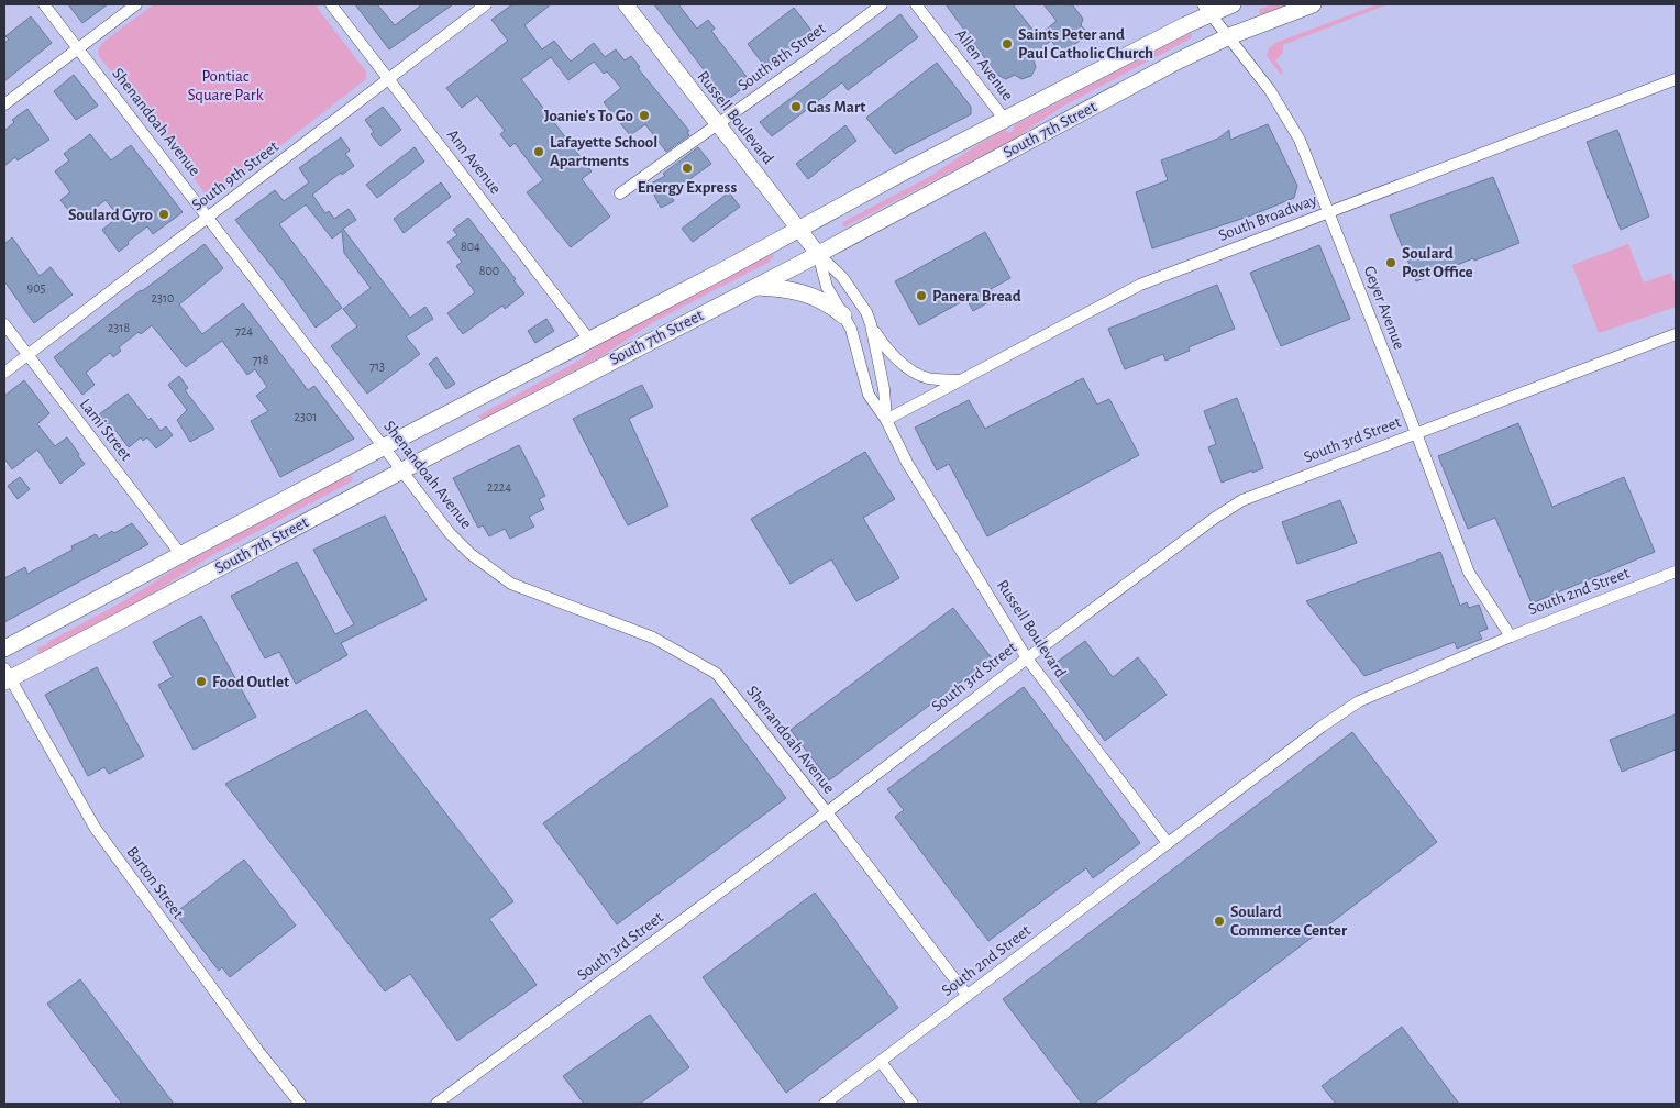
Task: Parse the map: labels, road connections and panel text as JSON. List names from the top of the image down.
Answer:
{
  "streets": {
    "main road": ["Russell Boulevard", "South 7th Street"],
    "street": [
      "South 8th Street",
      "Allen Avenue",
      "Shenandoah Avenue",
      "Ann Avenue",
      "South 9th Street",
      "South Broadway",
      "Geyer Avenue",
      "Lami Street",
      "South 3rd Street",
      "South 2nd Street",
      "Barton Street"
    ]
  },
  "crossings": [
    ["South 8th Street", "Russell Boulevard"],
    ["Allen Avenue", "South 7th Street"],
    ["Russell Boulevard", "South 7th Street"],
    ["Russell Boulevard", "South Broadway"],
    ["Russell Boulevard", "South 3rd Street"],
    ["Russell Boulevard", "South 2nd Street"],
    ["Shenandoah Avenue", "South 7th Street"],
    ["Shenandoah Avenue", "South 9th Street"],
    ["Shenandoah Avenue", "South 3rd Street"],
    ["Shenandoah Avenue", "South 2nd Street"],
    ["South 7th Street", "Ann Avenue"],
    ["South 7th Street", "Geyer Avenue"],
    ["South 7th Street", "Lami Street"],
    ["South 7th Street", "Barton Street"],
    ["Ann Avenue", "South 9th Street"],
    ["South 9th Street", "Lami Street"],
    ["South Broadway", "Geyer Avenue"],
    ["Geyer Avenue", "South 3rd Street"],
    ["Geyer Avenue", "South 2nd Street"]
  ],
  "parks": ["Pontiac Square Park"],
  "places": [
    "Saints Peter and Paul Catholic Church",
    "Gas Mart",
    "Joanie's To Go",
    "Lafayette School Apartments",
    "Energy Express",
    "Soulard Gyro",
    "Soulard Post Office",
    "Panera Bread",
    "Food Outlet",
    "Soulard Commerce Center"
  ],
  "house_numbers": [
    "804",
    "800",
    "905",
    "2310",
    "2318",
    "724",
    "718",
    "713",
    "2301",
    "2224"
  ]
}
